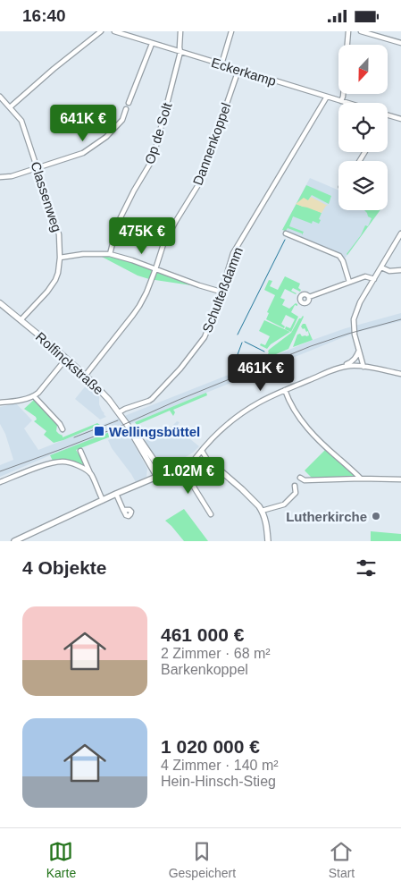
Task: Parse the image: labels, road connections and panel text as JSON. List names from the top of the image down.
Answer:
{
  "streets": {
    "main road": ["Rolfinckstraße"],
    "street": [
      "Eckerkamp",
      "Op de Solt",
      "Dannenkoppel",
      "Classenweg",
      "Schulteßdamm"
    ]
  },
  "crossings": [
    ["Eckerkamp", "Op de Solt"],
    ["Eckerkamp", "Dannenkoppel"],
    ["Eckerkamp", "Schulteßdamm"],
    ["Dannenkoppel", "Rolfinckstraße"],
    ["Classenweg", "Rolfinckstraße"],
    ["Schulteßdamm", "Rolfinckstraße"]
  ],
  "places": {
    "transit": ["Wellingsbüttel"],
    "other": ["Lutherkirche"]
  },
  "north": "bottom",
  "page": {
    "status": "16:40",
    "price": [
      "641K €",
      "475K €",
      "461K €",
      "1.02M €"
    ],
    "heading": "4 Objekte",
    "list": [
      {
        "name": "461 000 €",
        "note": "2 Zimmer · 68 m² · Barkenkoppel"
      },
      {
        "name": "1 020 000 €",
        "note": "4 Zimmer · 140 m² · Hein-Hinsch-Stieg"
      }
    ],
    "tabs": ["Karte", "Gespeichert", "Start"]
  }
}
